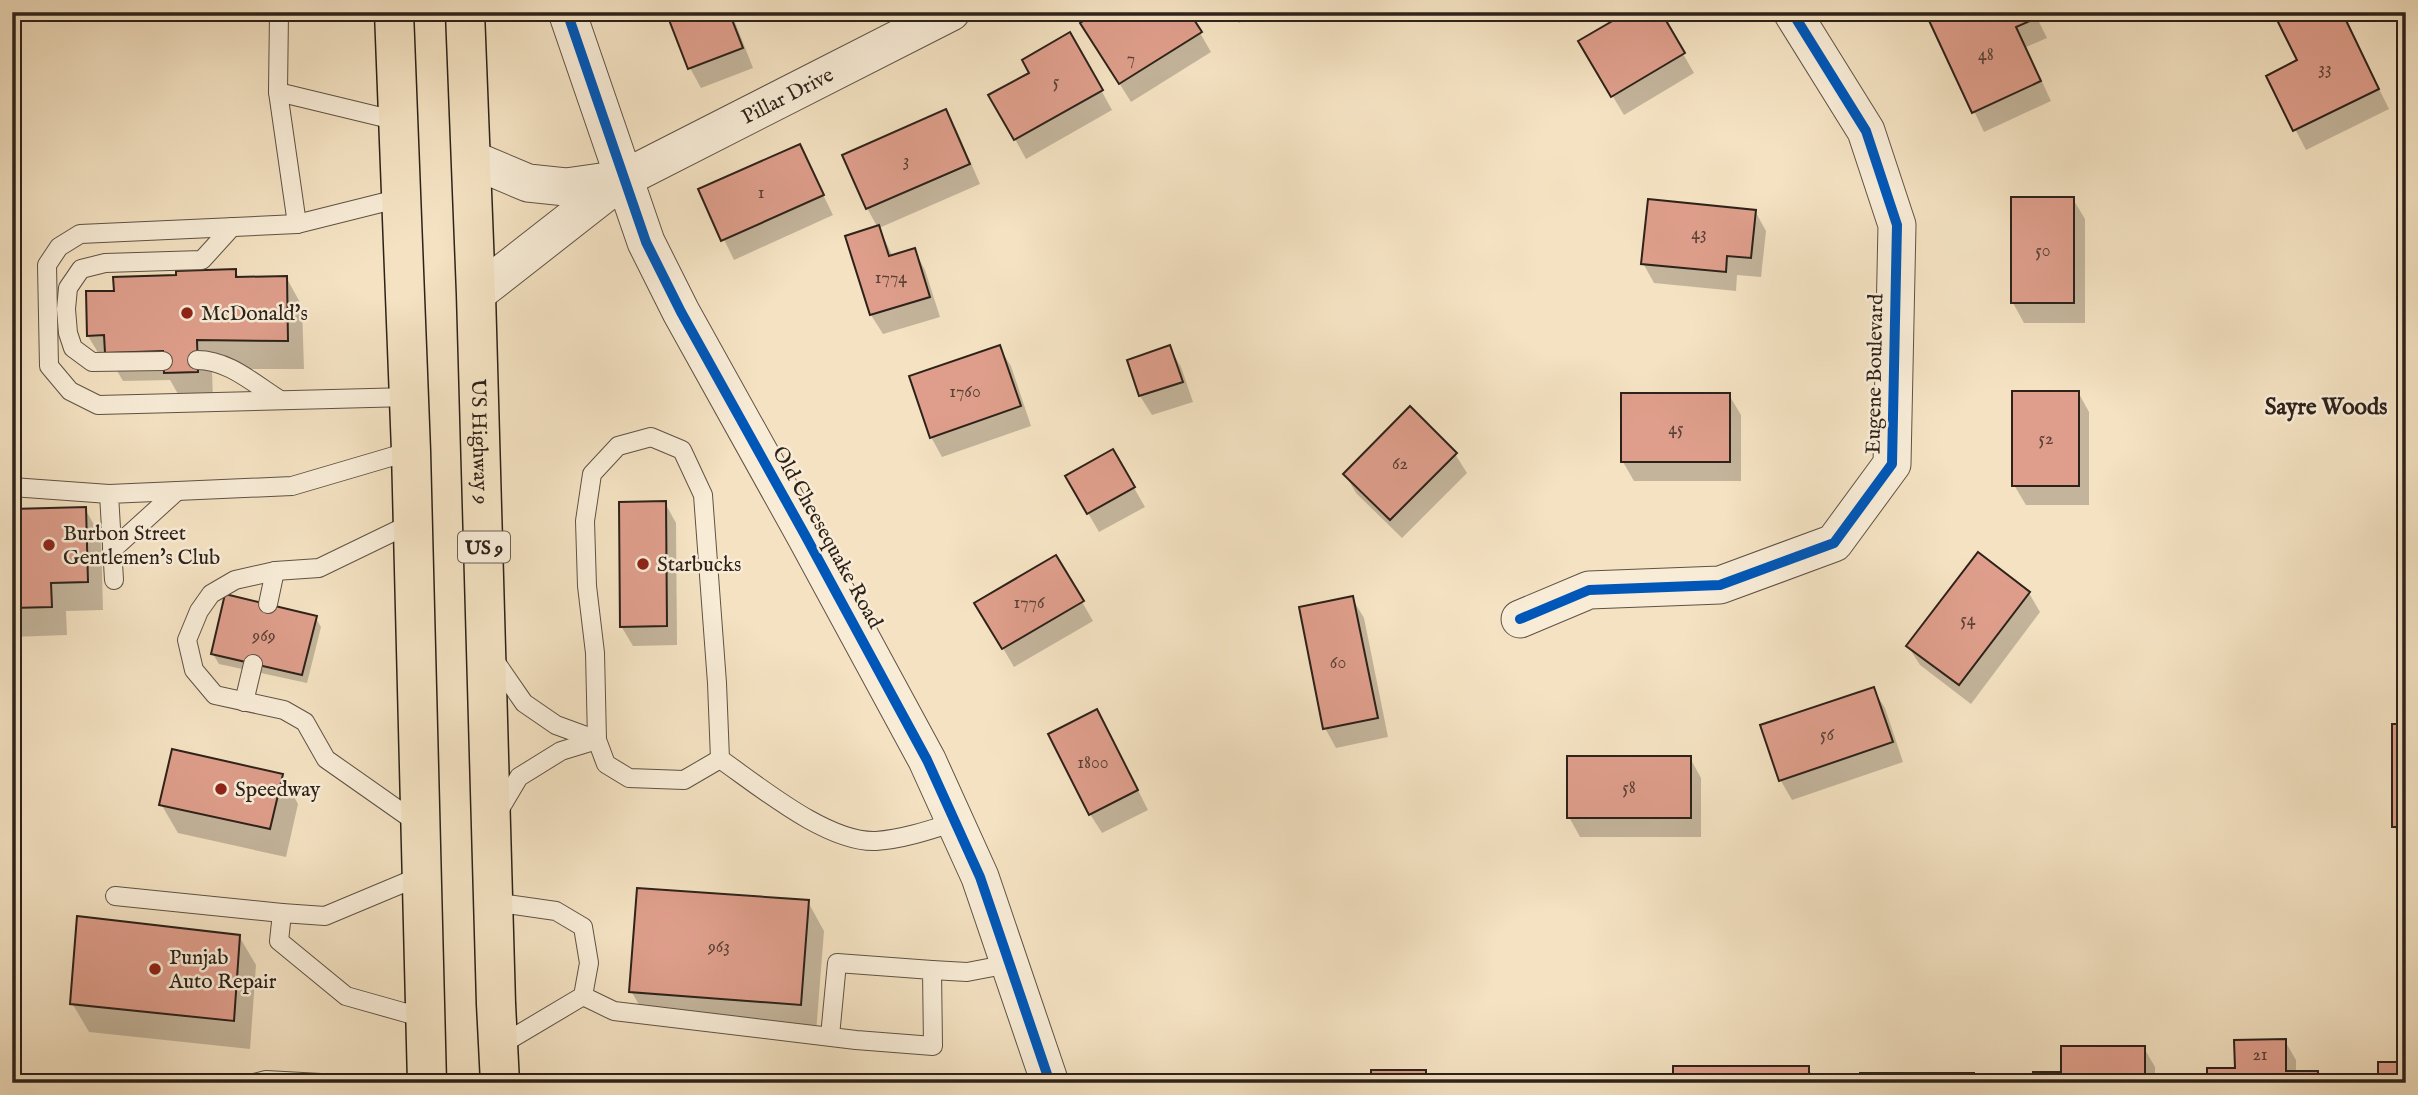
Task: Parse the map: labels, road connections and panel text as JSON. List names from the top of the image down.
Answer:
{
  "streets": {
    "highway": ["US Highway 9", "US 9"],
    "street": ["Pillar Drive", "Eugene Boulevard", "Old Cheesequake Road"]
  },
  "crossings": [
    ["Pillar Drive", "US Highway 9"],
    ["Pillar Drive", "Old Cheesequake Road"]
  ],
  "districts": ["Sayre Woods"],
  "places": [
    "McDonald's",
    "Burbon Street Gentlemen's Club",
    "Starbucks",
    "Speedway",
    "Punjab Auto Repair"
  ],
  "house_numbers": [
    "48",
    "7",
    "33",
    "5",
    "3",
    "1",
    "43",
    "50",
    "1774",
    "1760",
    "45",
    "52",
    "62",
    "1776",
    "54",
    "969",
    "60",
    "56",
    "1800",
    "58",
    "963",
    "21"
  ]
}
